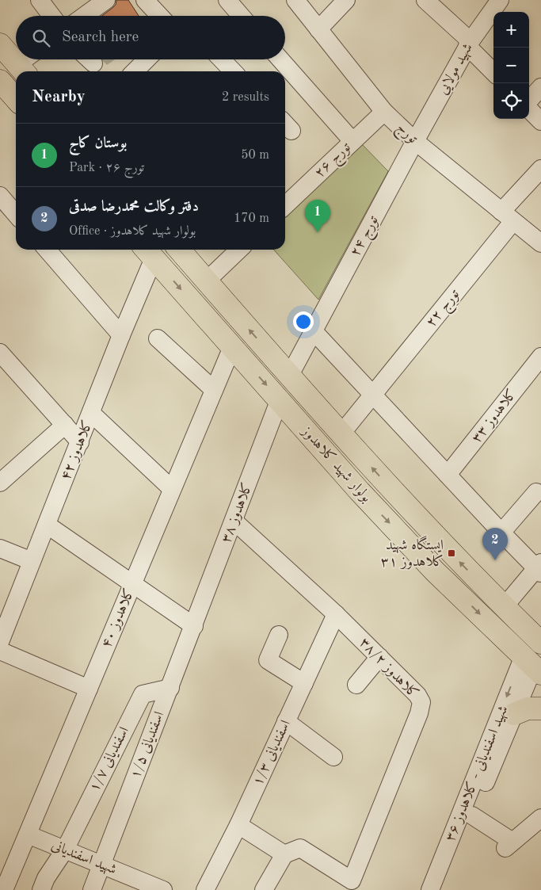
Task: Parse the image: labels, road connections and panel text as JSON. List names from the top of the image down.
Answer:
{
  "streets": {
    "main road": ["بولوار شهید کلاهدوز"],
    "street": [
      "شهید مولایی",
      "تورج",
      "تورج ۲۶",
      "تورج ۲۴",
      "تورج ۲۲",
      "کلاهدوز ۳۳",
      "کلاهدوز ۴۲",
      "کلاهدوز ۳۸",
      "کلاهدوز ۴۰",
      "کلاهدوز ۳۸/۲",
      "اسفندیانی ۱/۵",
      "اسفندیانی ۱/۳",
      "۱/۷ اسفندیانی",
      "شهید اسفندیانی - کلاهدوز ۳۶",
      "شهید اسفندیانی"
    ]
  },
  "crossings": [
    ["شهید مولایی", "تورج"],
    ["شهید مولایی", "تورج ۲۴"],
    ["تورج", "تورج ۲۶"],
    ["تورج", "تورج ۲۴"],
    ["تورج", "تورج ۲۲"],
    ["تورج ۲۴", "بولوار شهید کلاهدوز"],
    ["تورج ۲۲", "بولوار شهید کلاهدوز"],
    ["کلاهدوز ۴۲", "بولوار شهید کلاهدوز"],
    ["بولوار شهید کلاهدوز", "کلاهدوز ۳۸"],
    ["بولوار شهید کلاهدوز", "کلاهدوز ۴۰"],
    ["بولوار شهید کلاهدوز", "شهید اسفندیانی - کلاهدوز ۳۶"],
    ["کلاهدوز ۳۸", "کلاهدوز ۳۸/۲"],
    ["کلاهدوز ۳۸", "اسفندیانی ۱/۵"],
    ["کلاهدوز ۴۰", "شهید اسفندیانی"],
    ["کلاهدوز ۳۸/۲", "اسفندیانی ۱/۳"],
    ["اسفندیانی ۱/۵", "۱/۷ اسفندیانی"],
    ["اسفندیانی ۱/۵", "شهید اسفندیانی"],
    ["۱/۷ اسفندیانی", "شهید اسفندیانی"]
  ],
  "places": {
    "transit": ["ایستگاه شهید کلاهدوز ۳۱"]
  },
  "page": {
    "map_buttons": ["+", "−"],
    "search": "Search here",
    "heading": ["Nearby", "2 results"],
    "list": [
      {
        "mark": "1",
        "name": "بوستان کاج",
        "note": "Park · تورج ۲۶",
        "value": "50 m"
      },
      {
        "mark": "2",
        "name": "دفتر وکالت محمدرضا صدقی",
        "note": "Office · بولوار شهید کلاهدوز",
        "value": "170 m"
      }
    ],
    "pins": ["1", "2"]
  }
}
